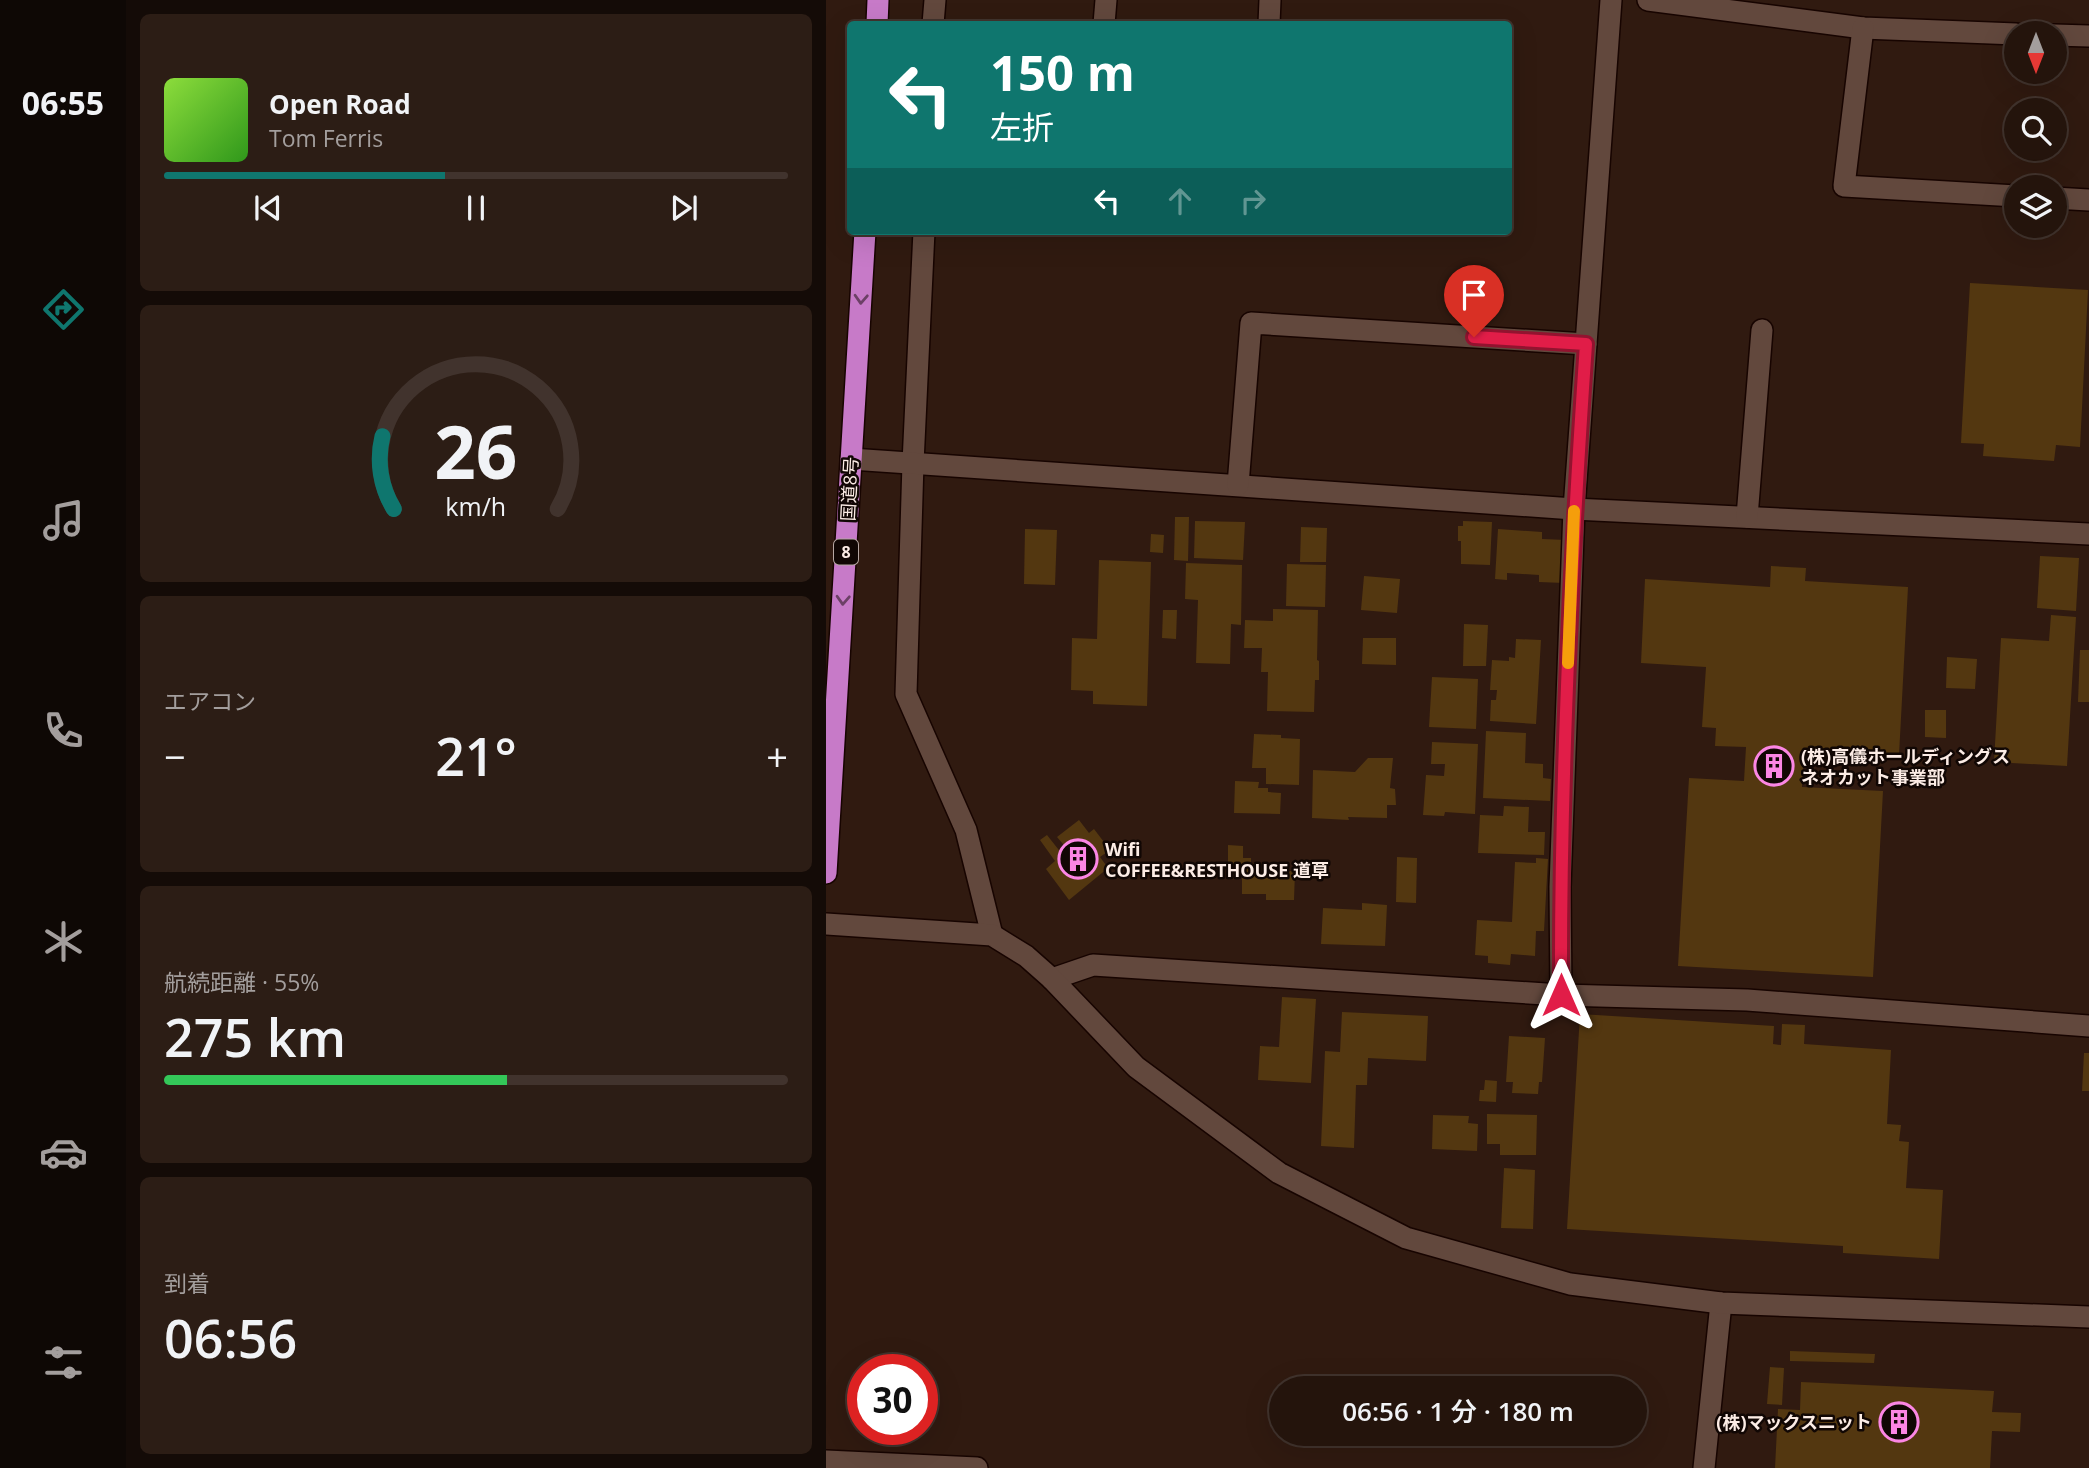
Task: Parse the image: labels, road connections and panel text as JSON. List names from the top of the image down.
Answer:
{
  "streets": {
    "highway": ["国道8号", "8"]
  },
  "one_way": ["国道8号"],
  "places": {
    "building": ["(株)高儀ホールディングス ネオカット事業部", "Wifi COFFEE&RESTHOUSE 道草", "(株)マックスニット"]
  },
  "north": "bottom",
  "page": {
    "tabs": "06:55",
    "turn": ["150 m", "左折"],
    "song": ["Open Road", "Tom Ferris"],
    "tile": [
      "エアコン",
      ["航続距離 · 55%", "275 km"],
      ["到着", "06:56"]
    ],
    "heat": ["−", "21°", "+"],
    "limit": "30",
    "trip": "06:56 · 1 分 · 180 m",
    "gauge": ["26", "km/h"]
  }
}
